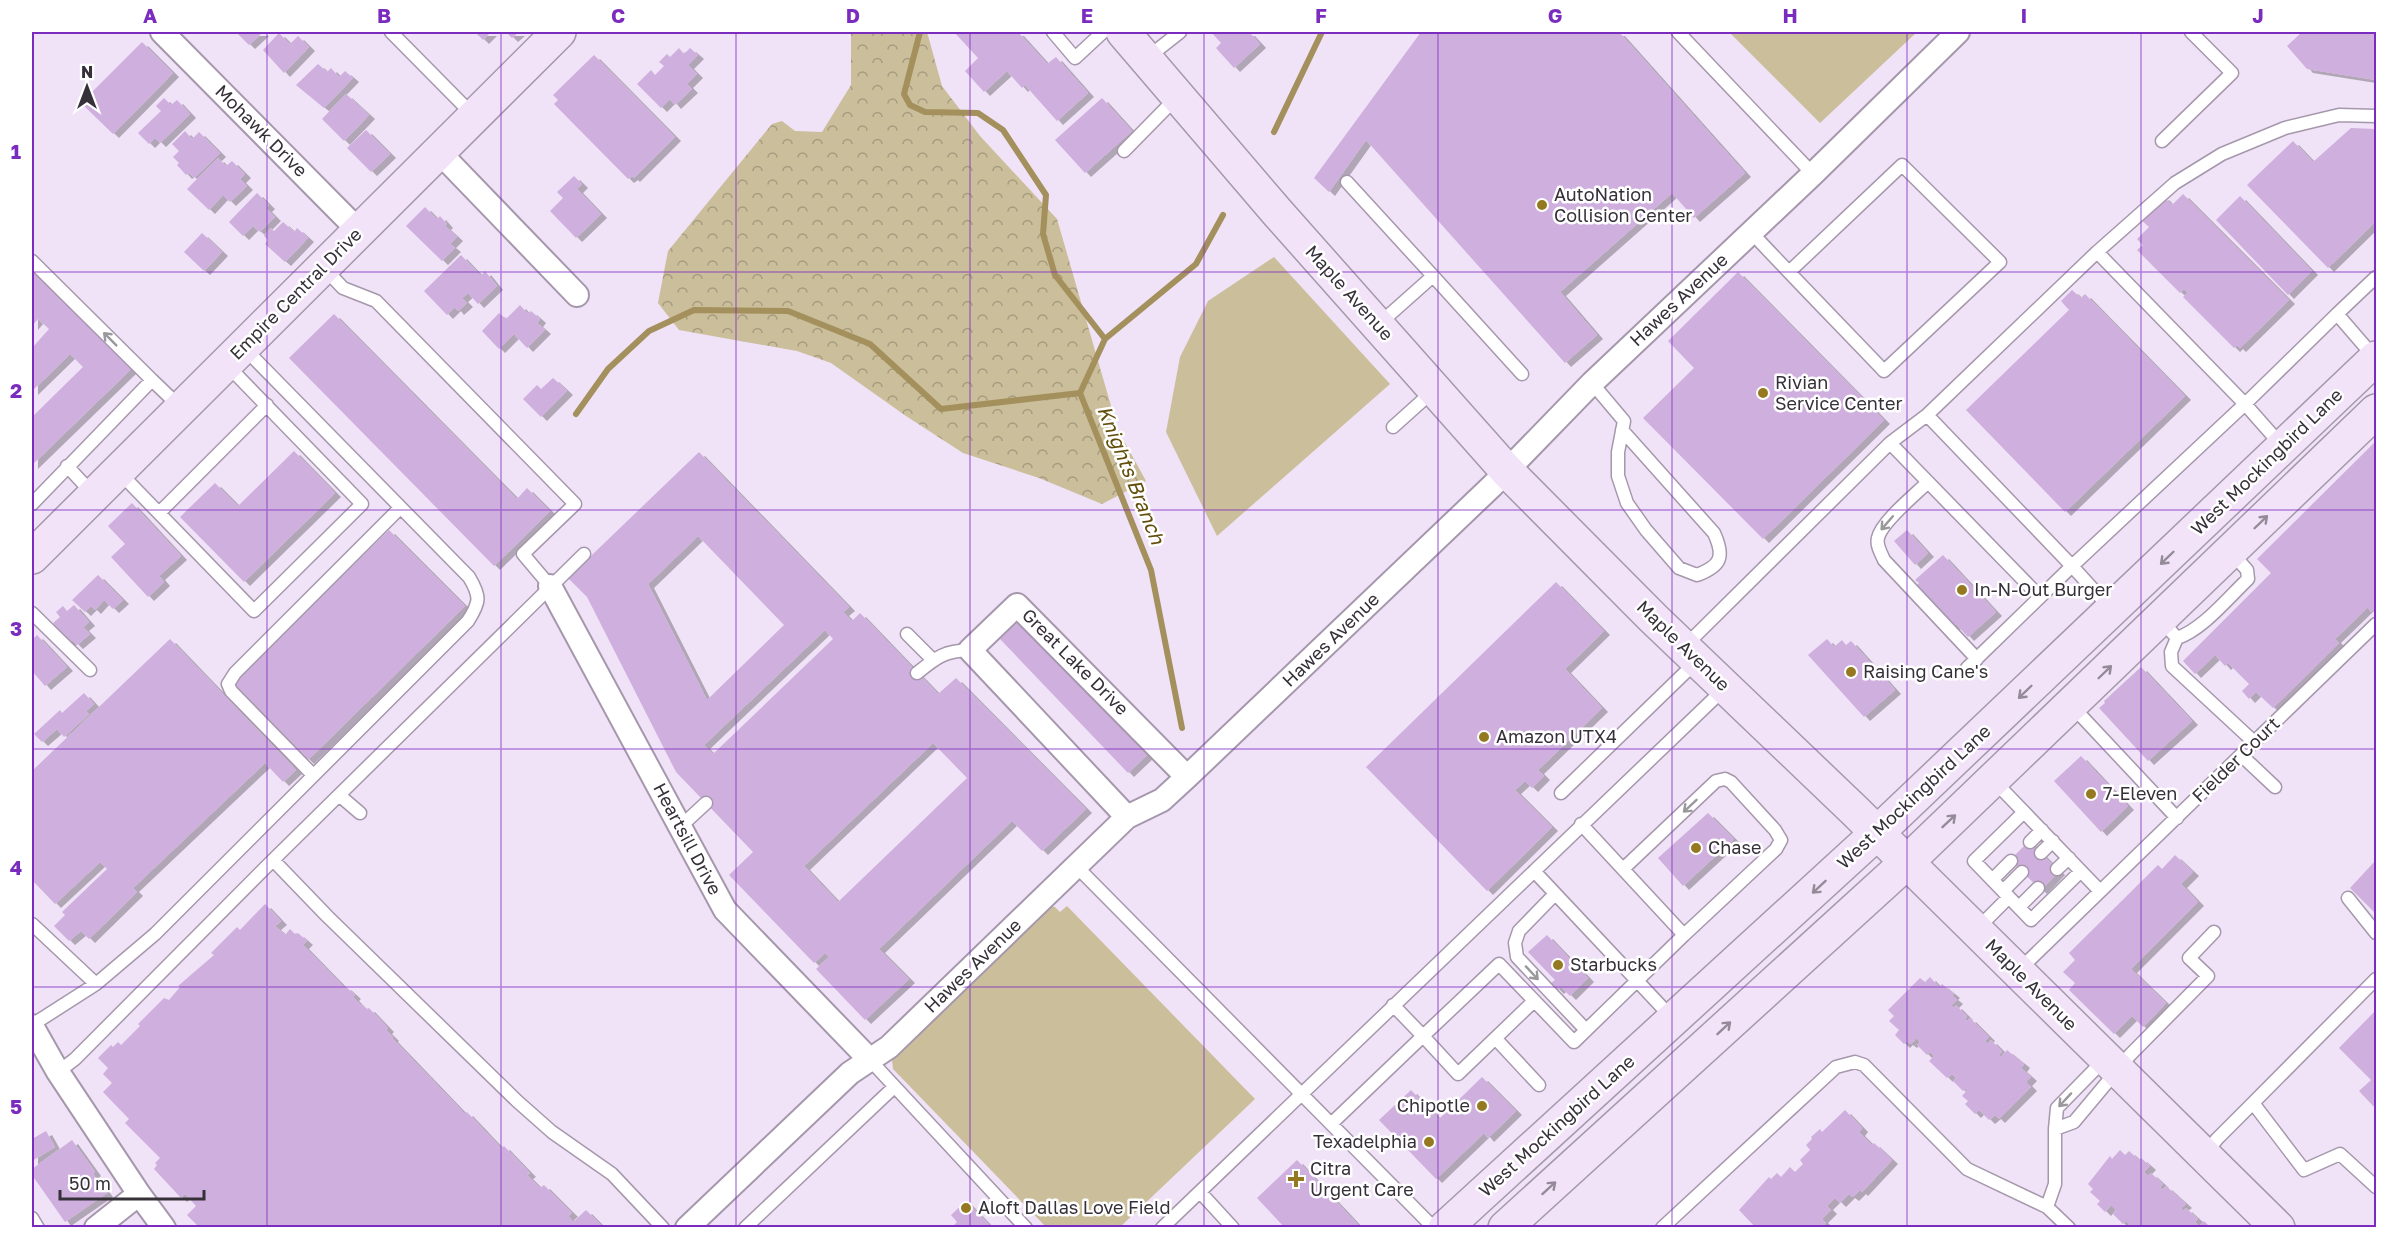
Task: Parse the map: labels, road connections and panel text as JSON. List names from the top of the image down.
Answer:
{
  "streets": {
    "main road": ["Maple Avenue", "Empire Central Drive", "West Mockingbird Lane"],
    "street": [
      "Mohawk Drive",
      "Hawes Avenue",
      "Great Lake Drive",
      "Heartsill Drive"
    ],
    "lane": ["Fielder Court"]
  },
  "crossings": [
    ["Mohawk Drive", "Empire Central Drive"],
    ["Maple Avenue", "Hawes Avenue"],
    ["Maple Avenue", "West Mockingbird Lane"],
    ["Maple Avenue", "Fielder Court"],
    ["Hawes Avenue", "Great Lake Drive"],
    ["Hawes Avenue", "Heartsill Drive"]
  ],
  "water": ["Knights Branch"],
  "places": {
    "other": [
      "AutoNation Collision Center",
      "Rivian Service Center",
      "In-N-Out Burger",
      "Raising Cane's",
      "Amazon UTX4",
      "7-Eleven",
      "Chase",
      "Starbucks",
      "Chipotle",
      "Texadelphia",
      "Aloft Dallas Love Field"
    ],
    "health": ["Citra Urgent Care"]
  },
  "scale_bar": "50 m",
  "north": "top",
  "grid": {
    "columns": [
      "A",
      "B",
      "C",
      "D",
      "E",
      "F",
      "G",
      "H",
      "I",
      "J"
    ],
    "rows": [
      "1",
      "2",
      "3",
      "4",
      "5"
    ]
  }
}
